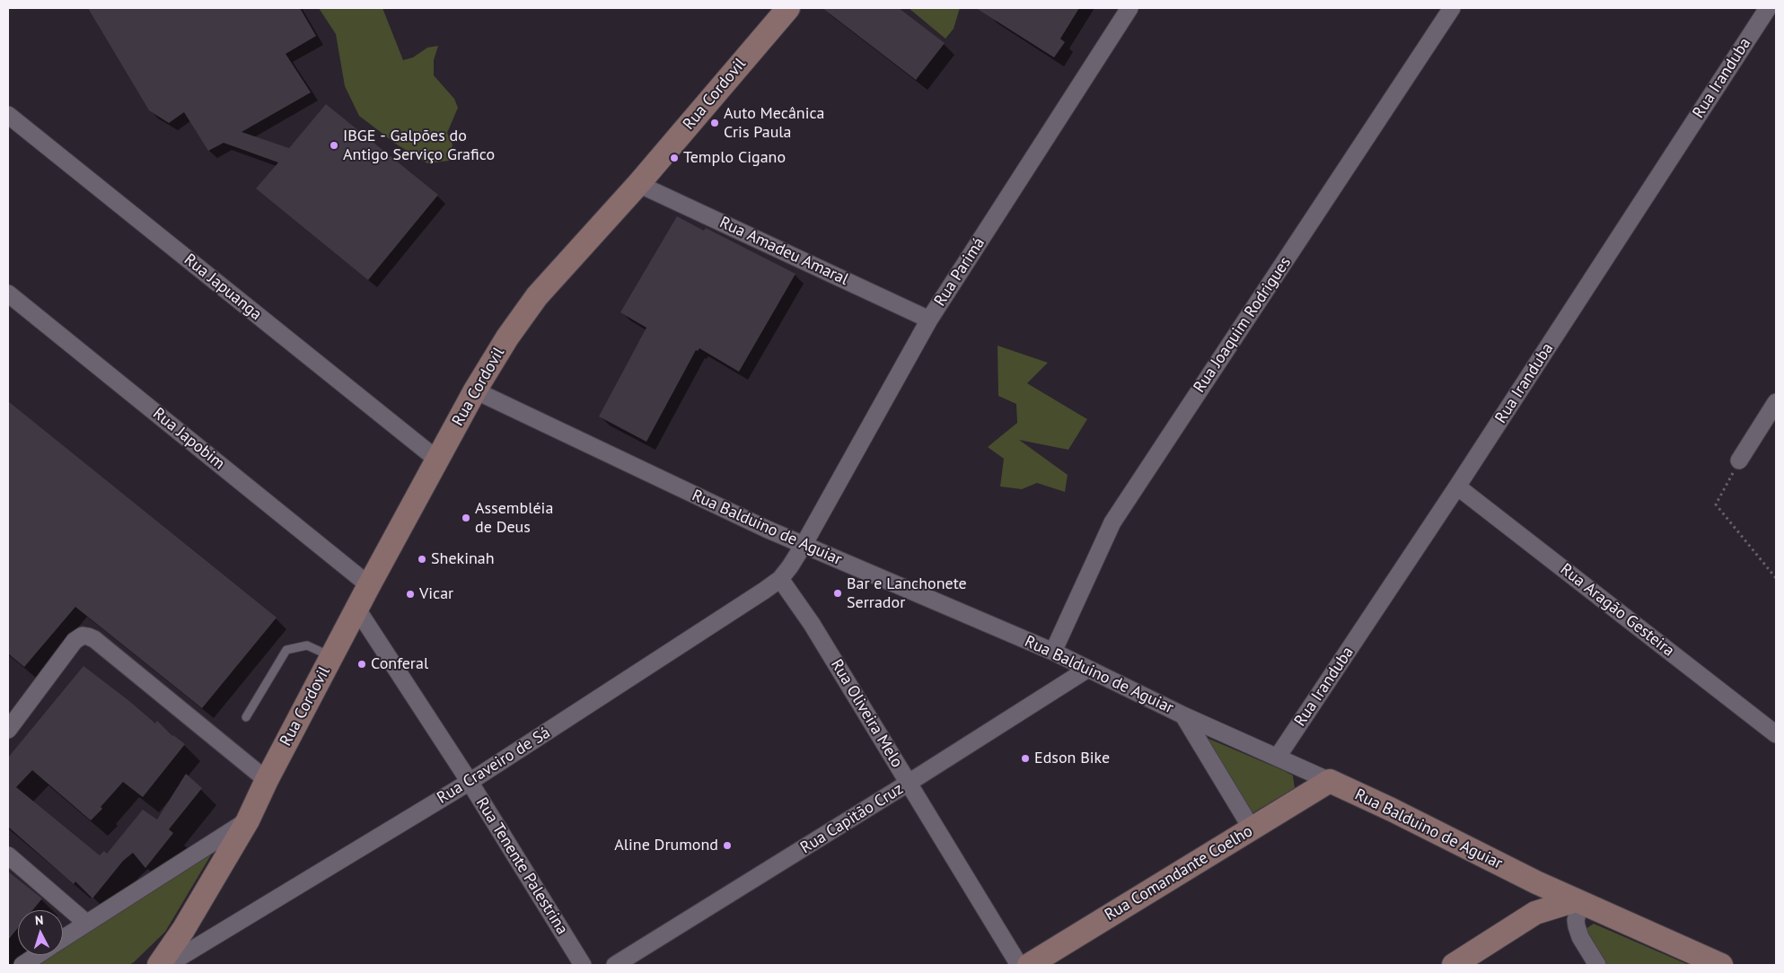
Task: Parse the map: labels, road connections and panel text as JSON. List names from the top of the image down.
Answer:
{
  "streets": {
    "main road": ["Rua Cordovil", "Rua Balduino de Aguiar", "Rua Comandante Coelho"],
    "street": [
      "Rua Iranduba",
      "Rua Amadeu Amaral",
      "Rua Parimá",
      "Rua Japuanga",
      "Rua Joaquim Rodrigues",
      "Rua Japobim",
      "Rua Aragão Gesteira",
      "Rua Oliveira Melo",
      "Rua Craveiro de Sá",
      "Rua Capitão Cruz",
      "Rua Tenente Palestrina"
    ]
  },
  "crossings": [
    ["Rua Iranduba", "Rua Balduino de Aguiar"],
    ["Rua Iranduba", "Rua Aragão Gesteira"],
    ["Rua Cordovil", "Rua Amadeu Amaral"],
    ["Rua Cordovil", "Rua Japuanga"],
    ["Rua Cordovil", "Rua Japobim"],
    ["Rua Cordovil", "Rua Balduino de Aguiar"],
    ["Rua Cordovil", "Rua Tenente Palestrina"],
    ["Rua Amadeu Amaral", "Rua Parimá"],
    ["Rua Parimá", "Rua Balduino de Aguiar"],
    ["Rua Parimá", "Rua Craveiro de Sá"],
    ["Rua Joaquim Rodrigues", "Rua Balduino de Aguiar"],
    ["Rua Balduino de Aguiar", "Rua Craveiro de Sá"],
    ["Rua Balduino de Aguiar", "Rua Capitão Cruz"],
    ["Rua Balduino de Aguiar", "Rua Comandante Coelho"],
    ["Rua Oliveira Melo", "Rua Craveiro de Sá"],
    ["Rua Oliveira Melo", "Rua Capitão Cruz"],
    ["Rua Craveiro de Sá", "Rua Tenente Palestrina"]
  ],
  "places": [
    "Auto Mecânica Cris Paula",
    "IBGE - Galpões do Antigo Serviço Grafico",
    "Templo Cigano",
    "Assembléia de Deus",
    "Shekinah",
    "Bar e Lanchonete Serrador",
    "Vicar",
    "Conferal",
    "Edson Bike",
    "Aline Drumond"
  ],
  "north": "top"
}
